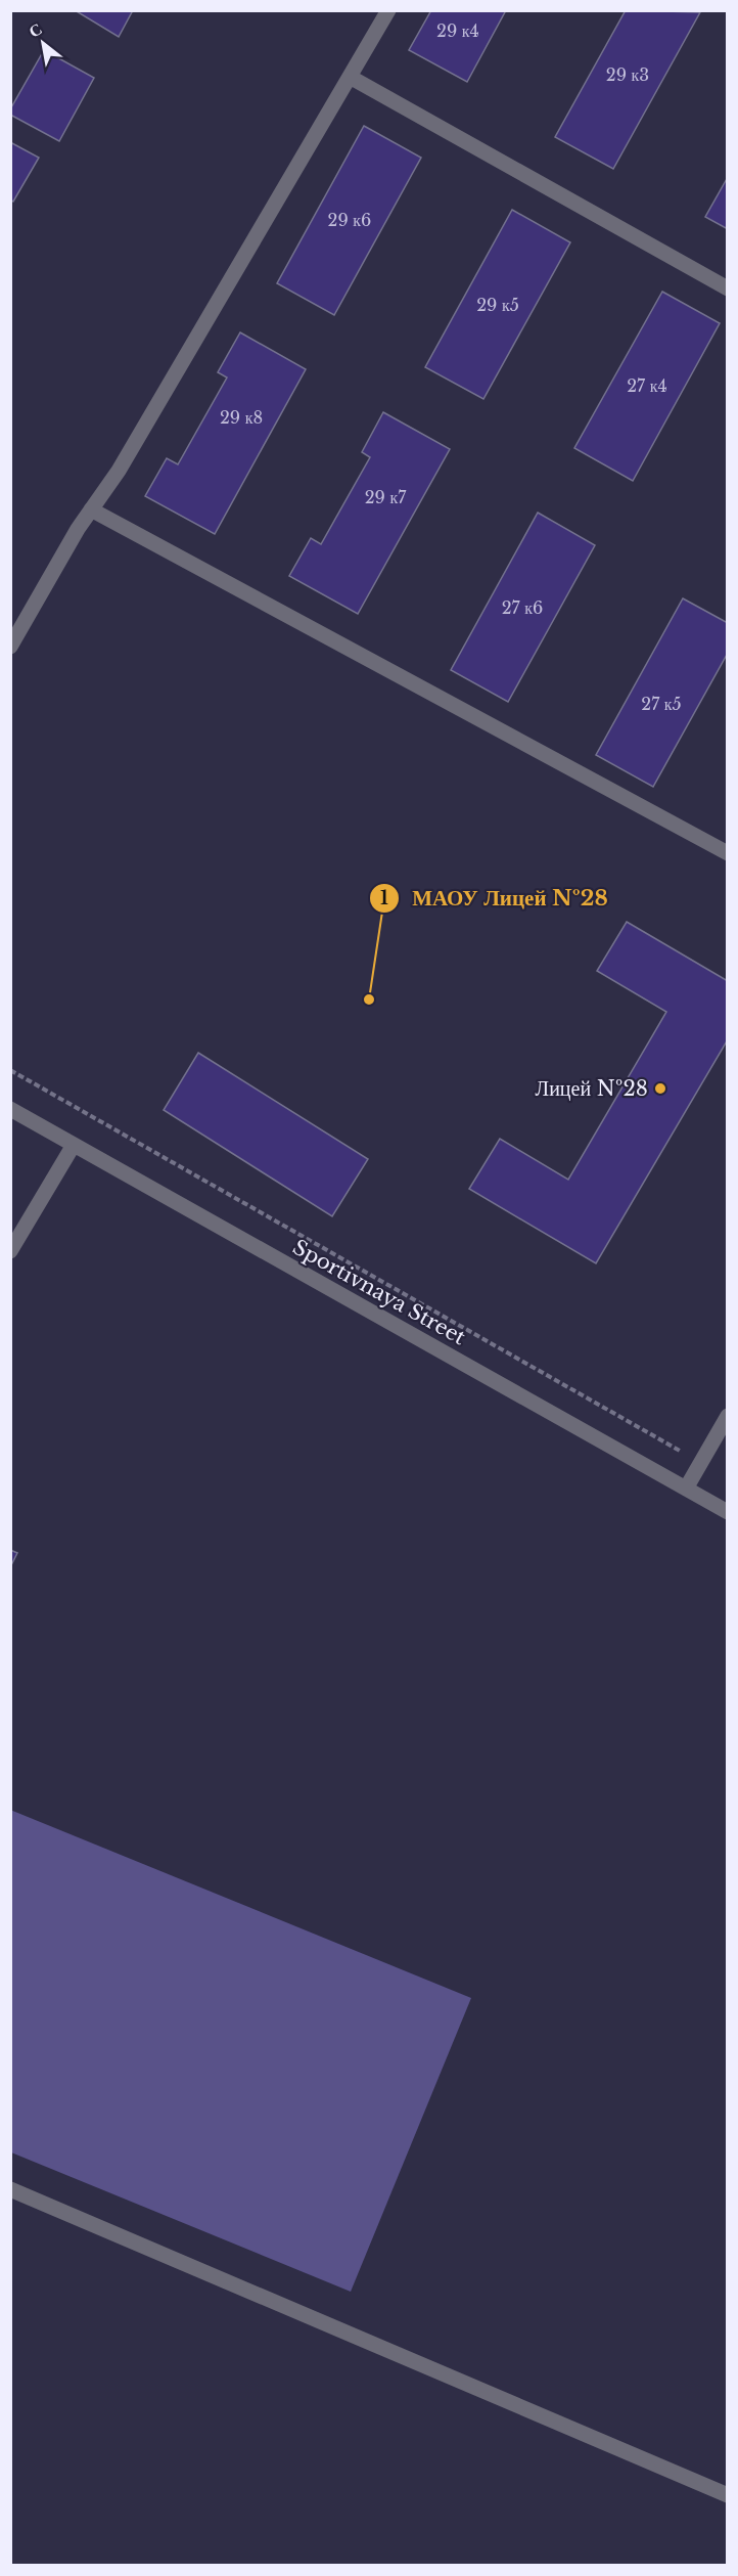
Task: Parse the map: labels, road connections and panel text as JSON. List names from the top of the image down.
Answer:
{
  "streets": {
    "street": ["Sportivnaya Street"]
  },
  "places": ["МАОУ Лицей №28", "Лицей №28"],
  "house_numbers": [
    "29 к4",
    "29 к3",
    "29 к6",
    "29 к5",
    "27 к4",
    "29 к8",
    "29 к7",
    "27 к6",
    "27 к5"
  ],
  "north": "top left"
}
